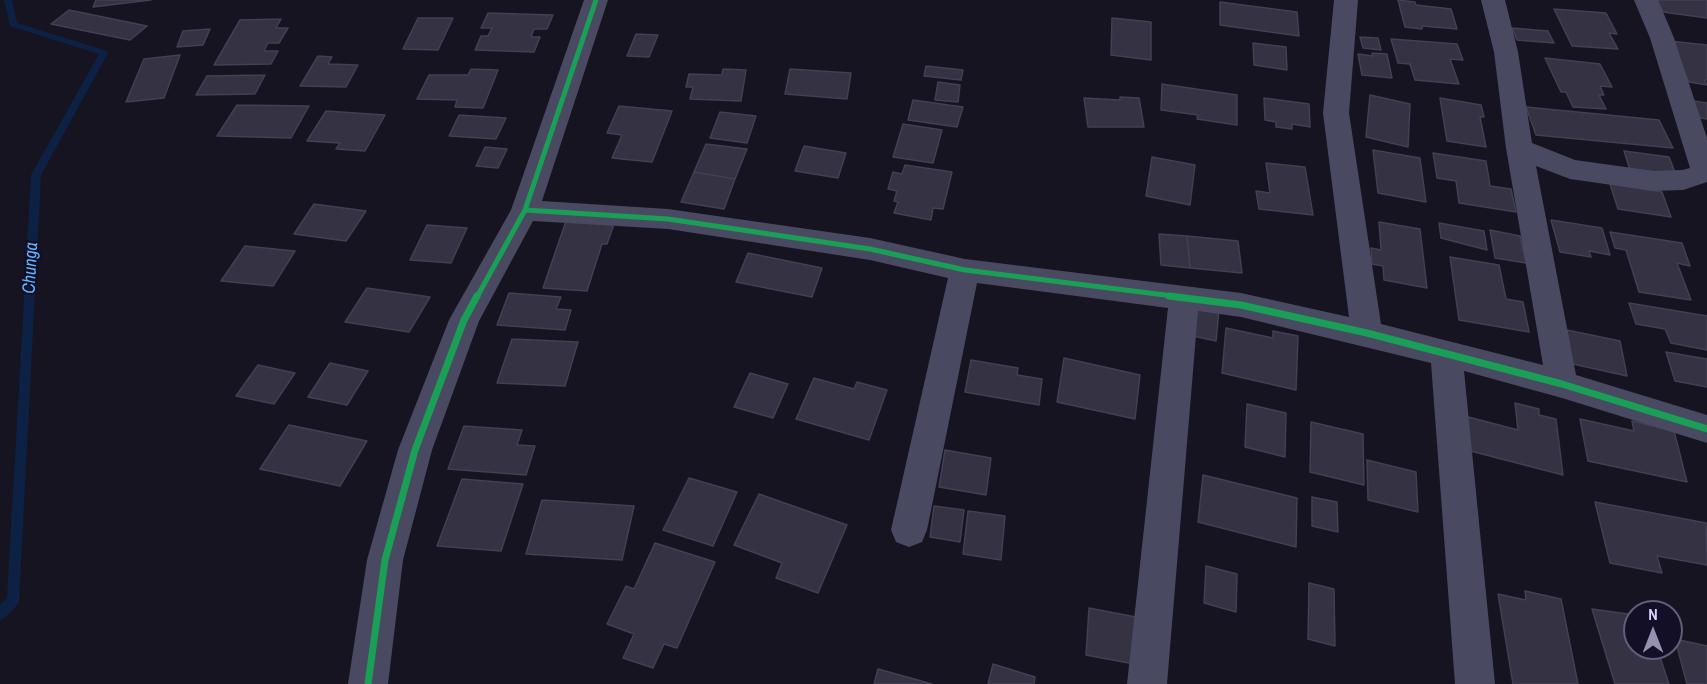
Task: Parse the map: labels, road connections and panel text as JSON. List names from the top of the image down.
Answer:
{
  "water": ["Chunga"],
  "north": "top"
}
